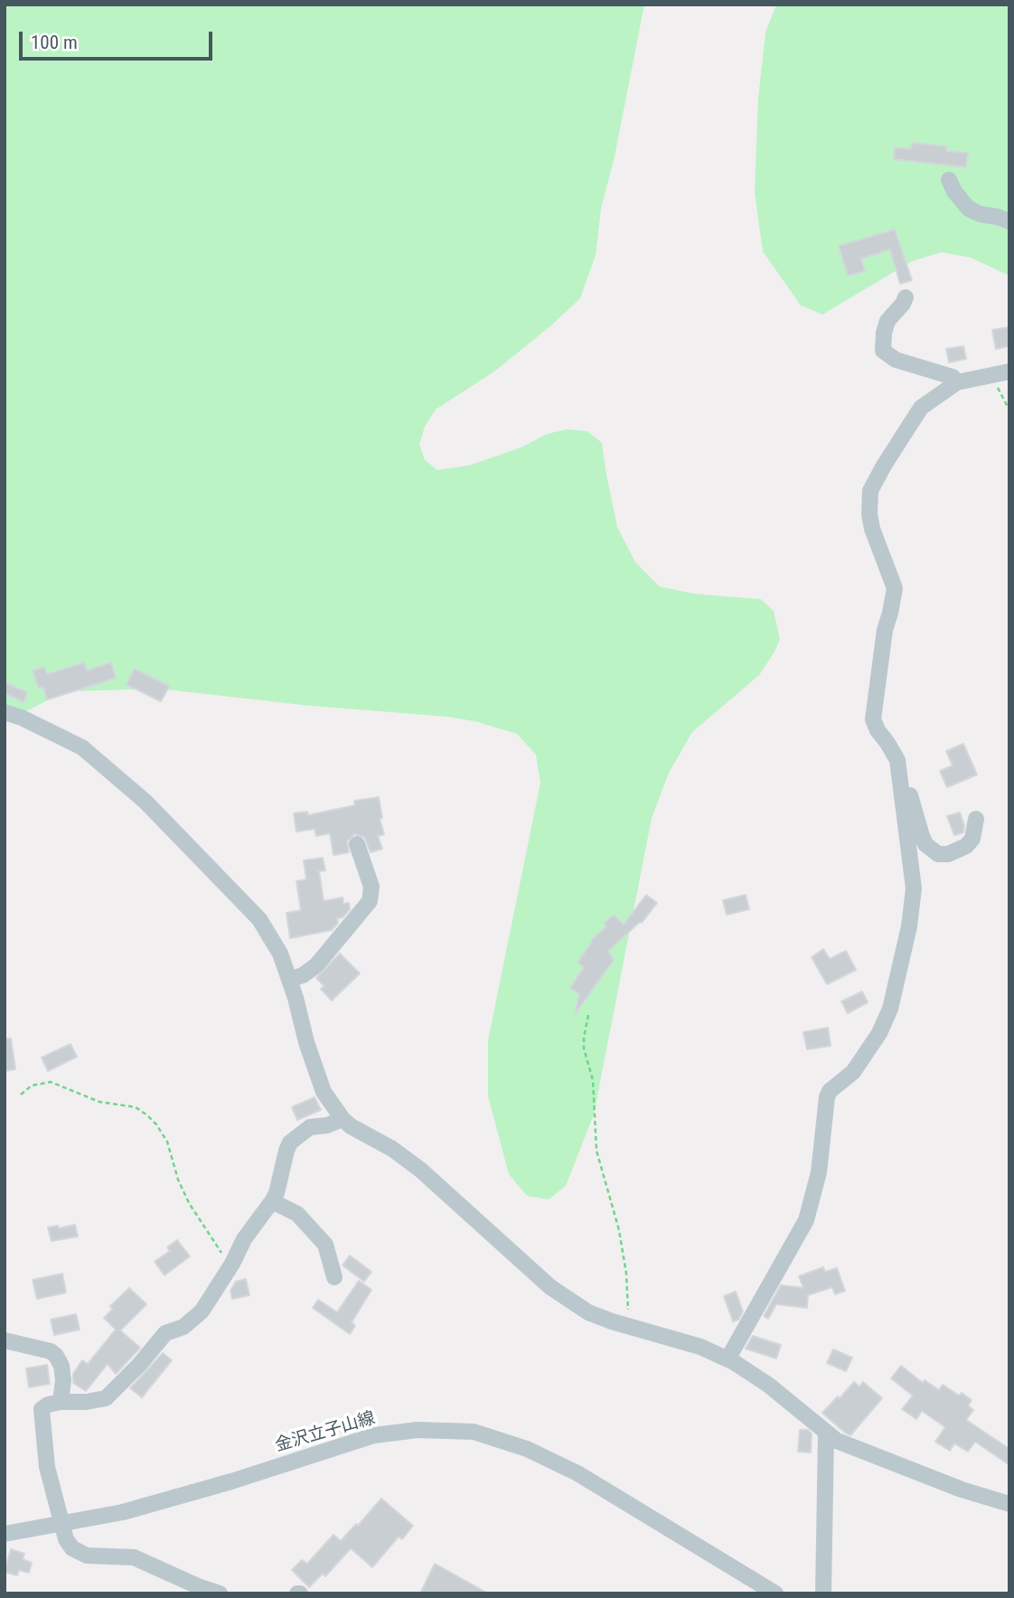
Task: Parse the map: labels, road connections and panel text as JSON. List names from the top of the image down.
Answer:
{
  "streets": {
    "street": ["金沢立子山線"]
  },
  "scale_bar": "100 m"
}
